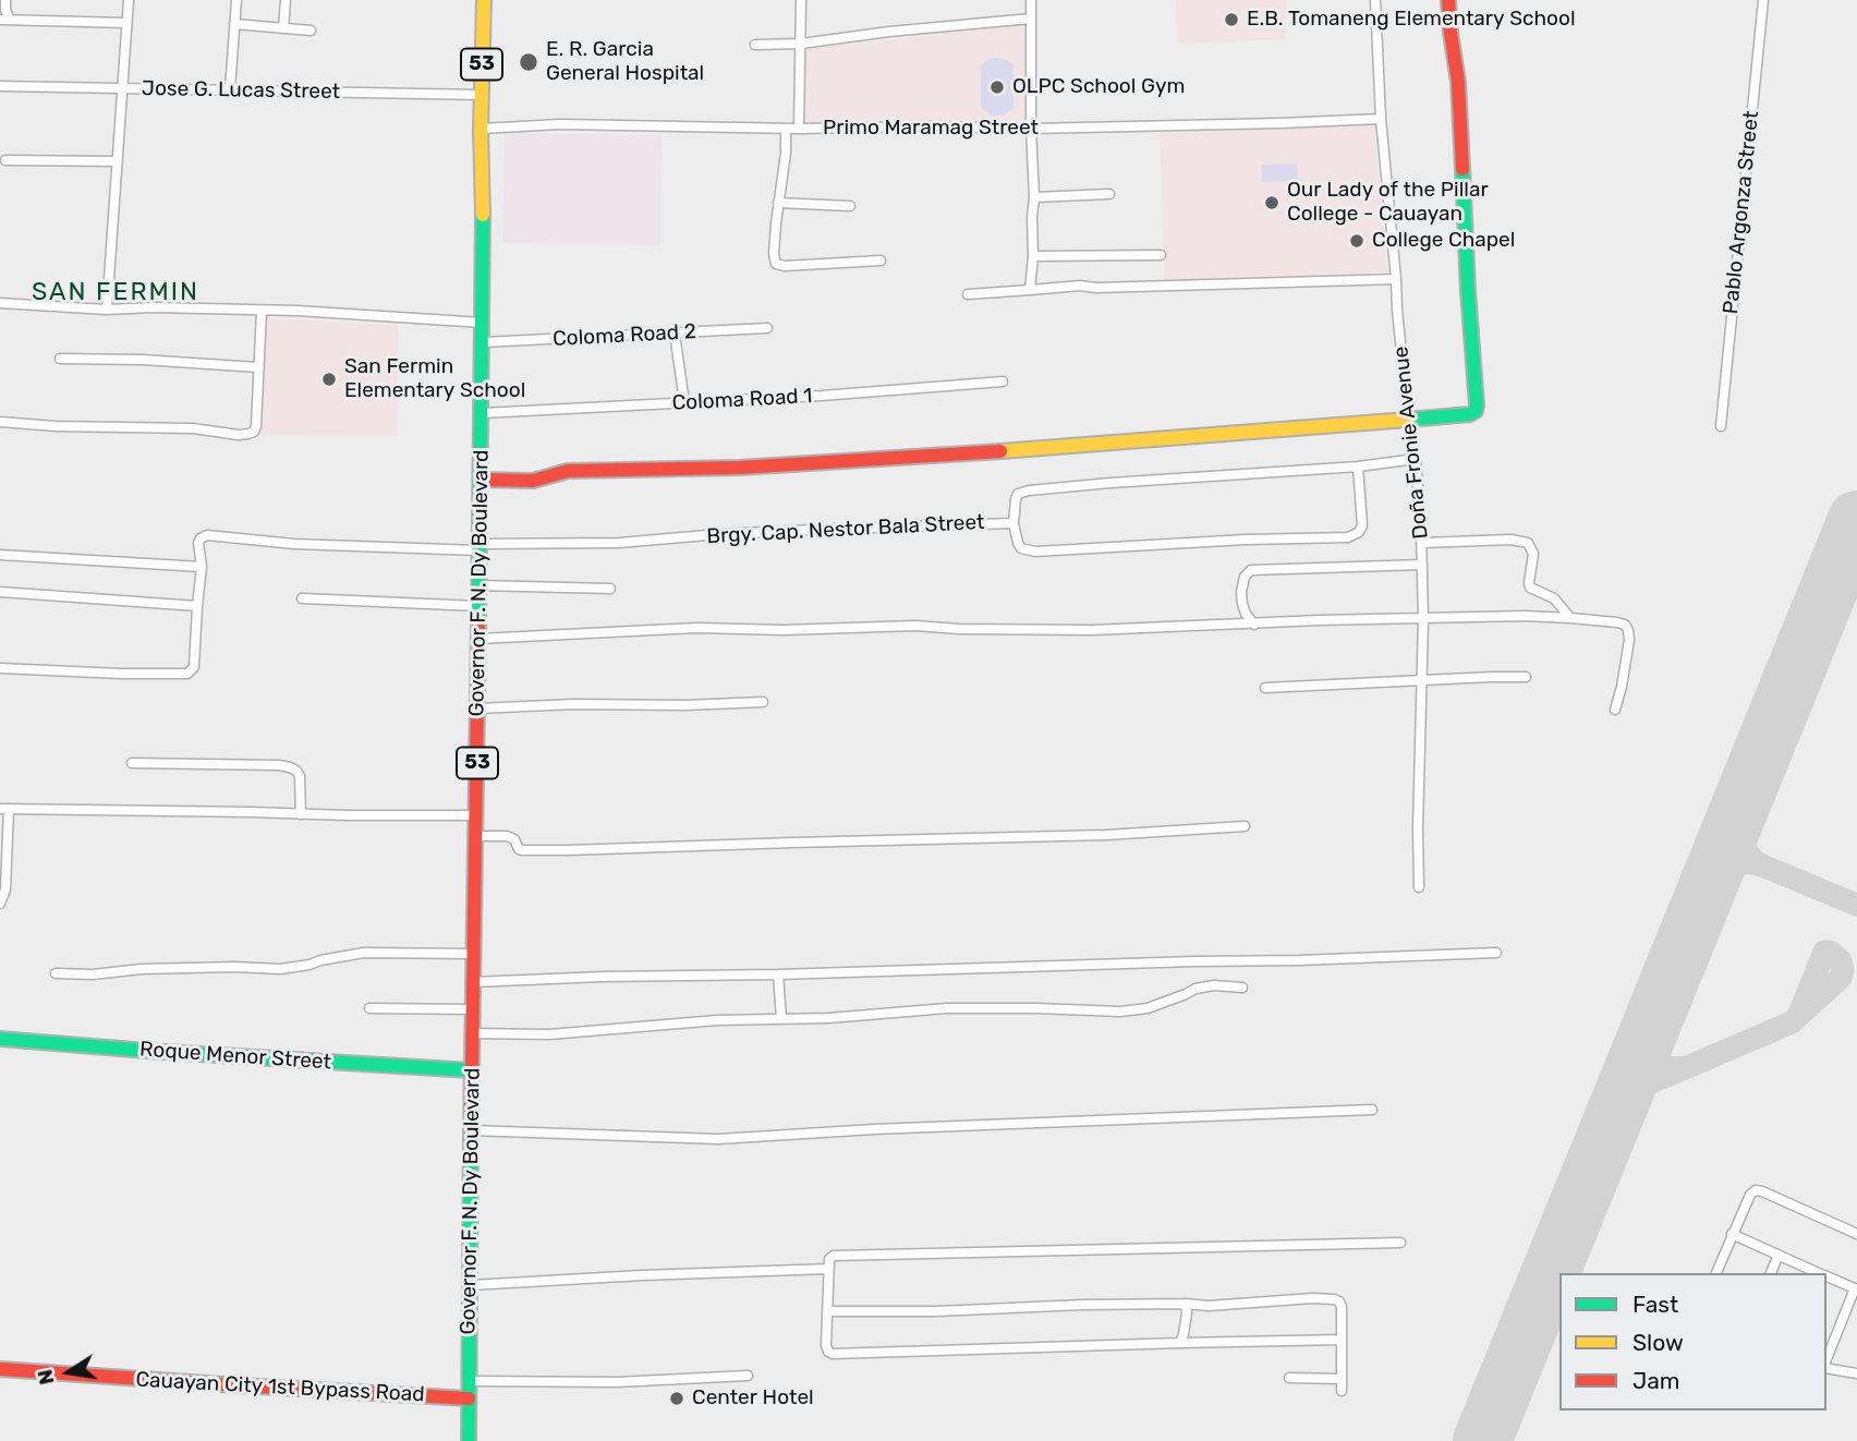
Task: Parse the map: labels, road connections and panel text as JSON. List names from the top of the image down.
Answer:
{
  "streets": {
    "main road": [
      "53",
      "Governor F. N. Dy Boulevard",
      "Roque Menor Street",
      "Cauayan City 1st Bypass Road"
    ],
    "street": [
      "Jose G. Lucas Street",
      "Primo Maramag Street",
      "Pablo Argonza Street",
      "Coloma Road 2",
      "Coloma Road 1",
      "Doña Fronie Avenue",
      "Brgy. Cap. Nestor Bala Street"
    ]
  },
  "crossings": [
    ["Jose G. Lucas Street", "Governor F. N. Dy Boulevard"],
    ["Primo Maramag Street", "Doña Fronie Avenue"],
    ["Primo Maramag Street", "Governor F. N. Dy Boulevard"],
    ["Coloma Road 2", "Governor F. N. Dy Boulevard"],
    ["Coloma Road 1", "Governor F. N. Dy Boulevard"],
    ["Doña Fronie Avenue", "Brgy. Cap. Nestor Bala Street"],
    ["Brgy. Cap. Nestor Bala Street", "Governor F. N. Dy Boulevard"],
    ["Governor F. N. Dy Boulevard", "Roque Menor Street"],
    ["Governor F. N. Dy Boulevard", "Cauayan City 1st Bypass Road"]
  ],
  "districts": ["SAN FERMIN"],
  "places": [
    "E.B. Tomaneng Elementary School",
    "E. R. Garcia General Hospital",
    "OLPC School Gym",
    "Our Lady of the Pillar College - Cauayan",
    "College Chapel",
    "San Fermin Elementary School",
    "Center Hotel"
  ],
  "legend": ["Fast", "Slow", "Jam"],
  "north": "left"
}
